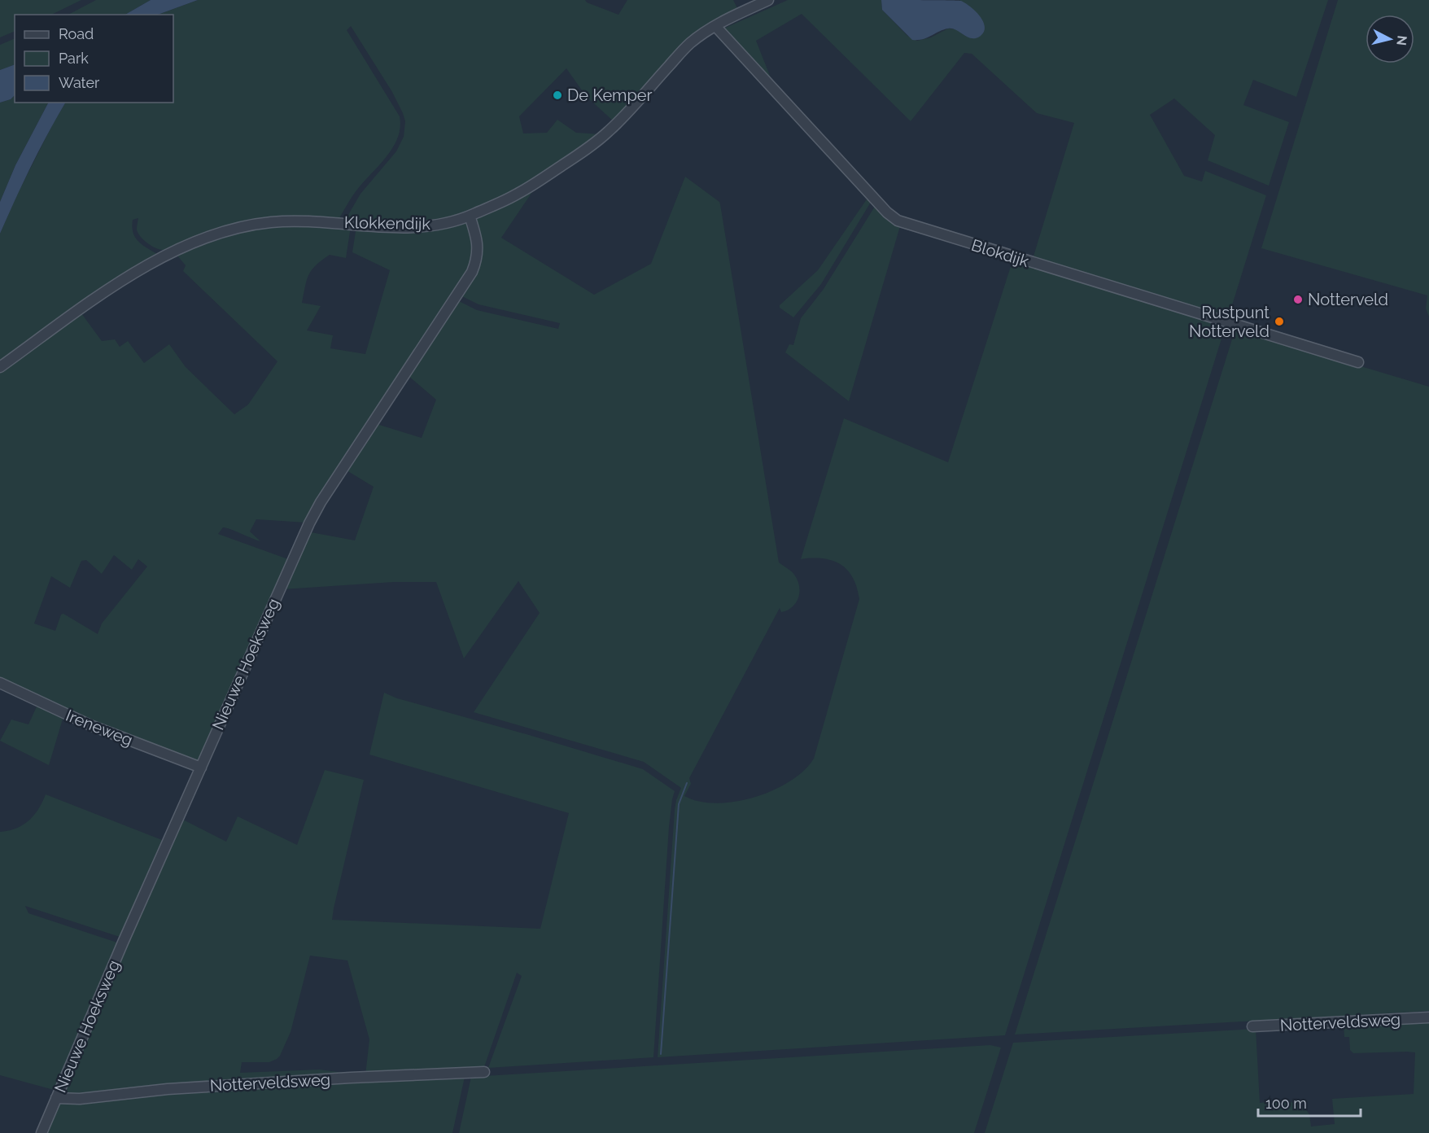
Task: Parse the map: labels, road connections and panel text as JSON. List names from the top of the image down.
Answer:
{
  "streets": {
    "street": [
      "Klokkendijk",
      "Blokdijk",
      "Nieuwe Hoeksweg",
      "Ireneweg",
      "Notterveldsweg"
    ]
  },
  "crossings": [
    ["Klokkendijk", "Blokdijk"],
    ["Klokkendijk", "Nieuwe Hoeksweg"],
    ["Nieuwe Hoeksweg", "Ireneweg"],
    ["Nieuwe Hoeksweg", "Notterveldsweg"]
  ],
  "places": ["De Kemper", "Notterveld", "Rustpunt Notterveld"],
  "legend": ["Road", "Park", "Water"],
  "scale_bar": "100 m",
  "north": "right"
}
